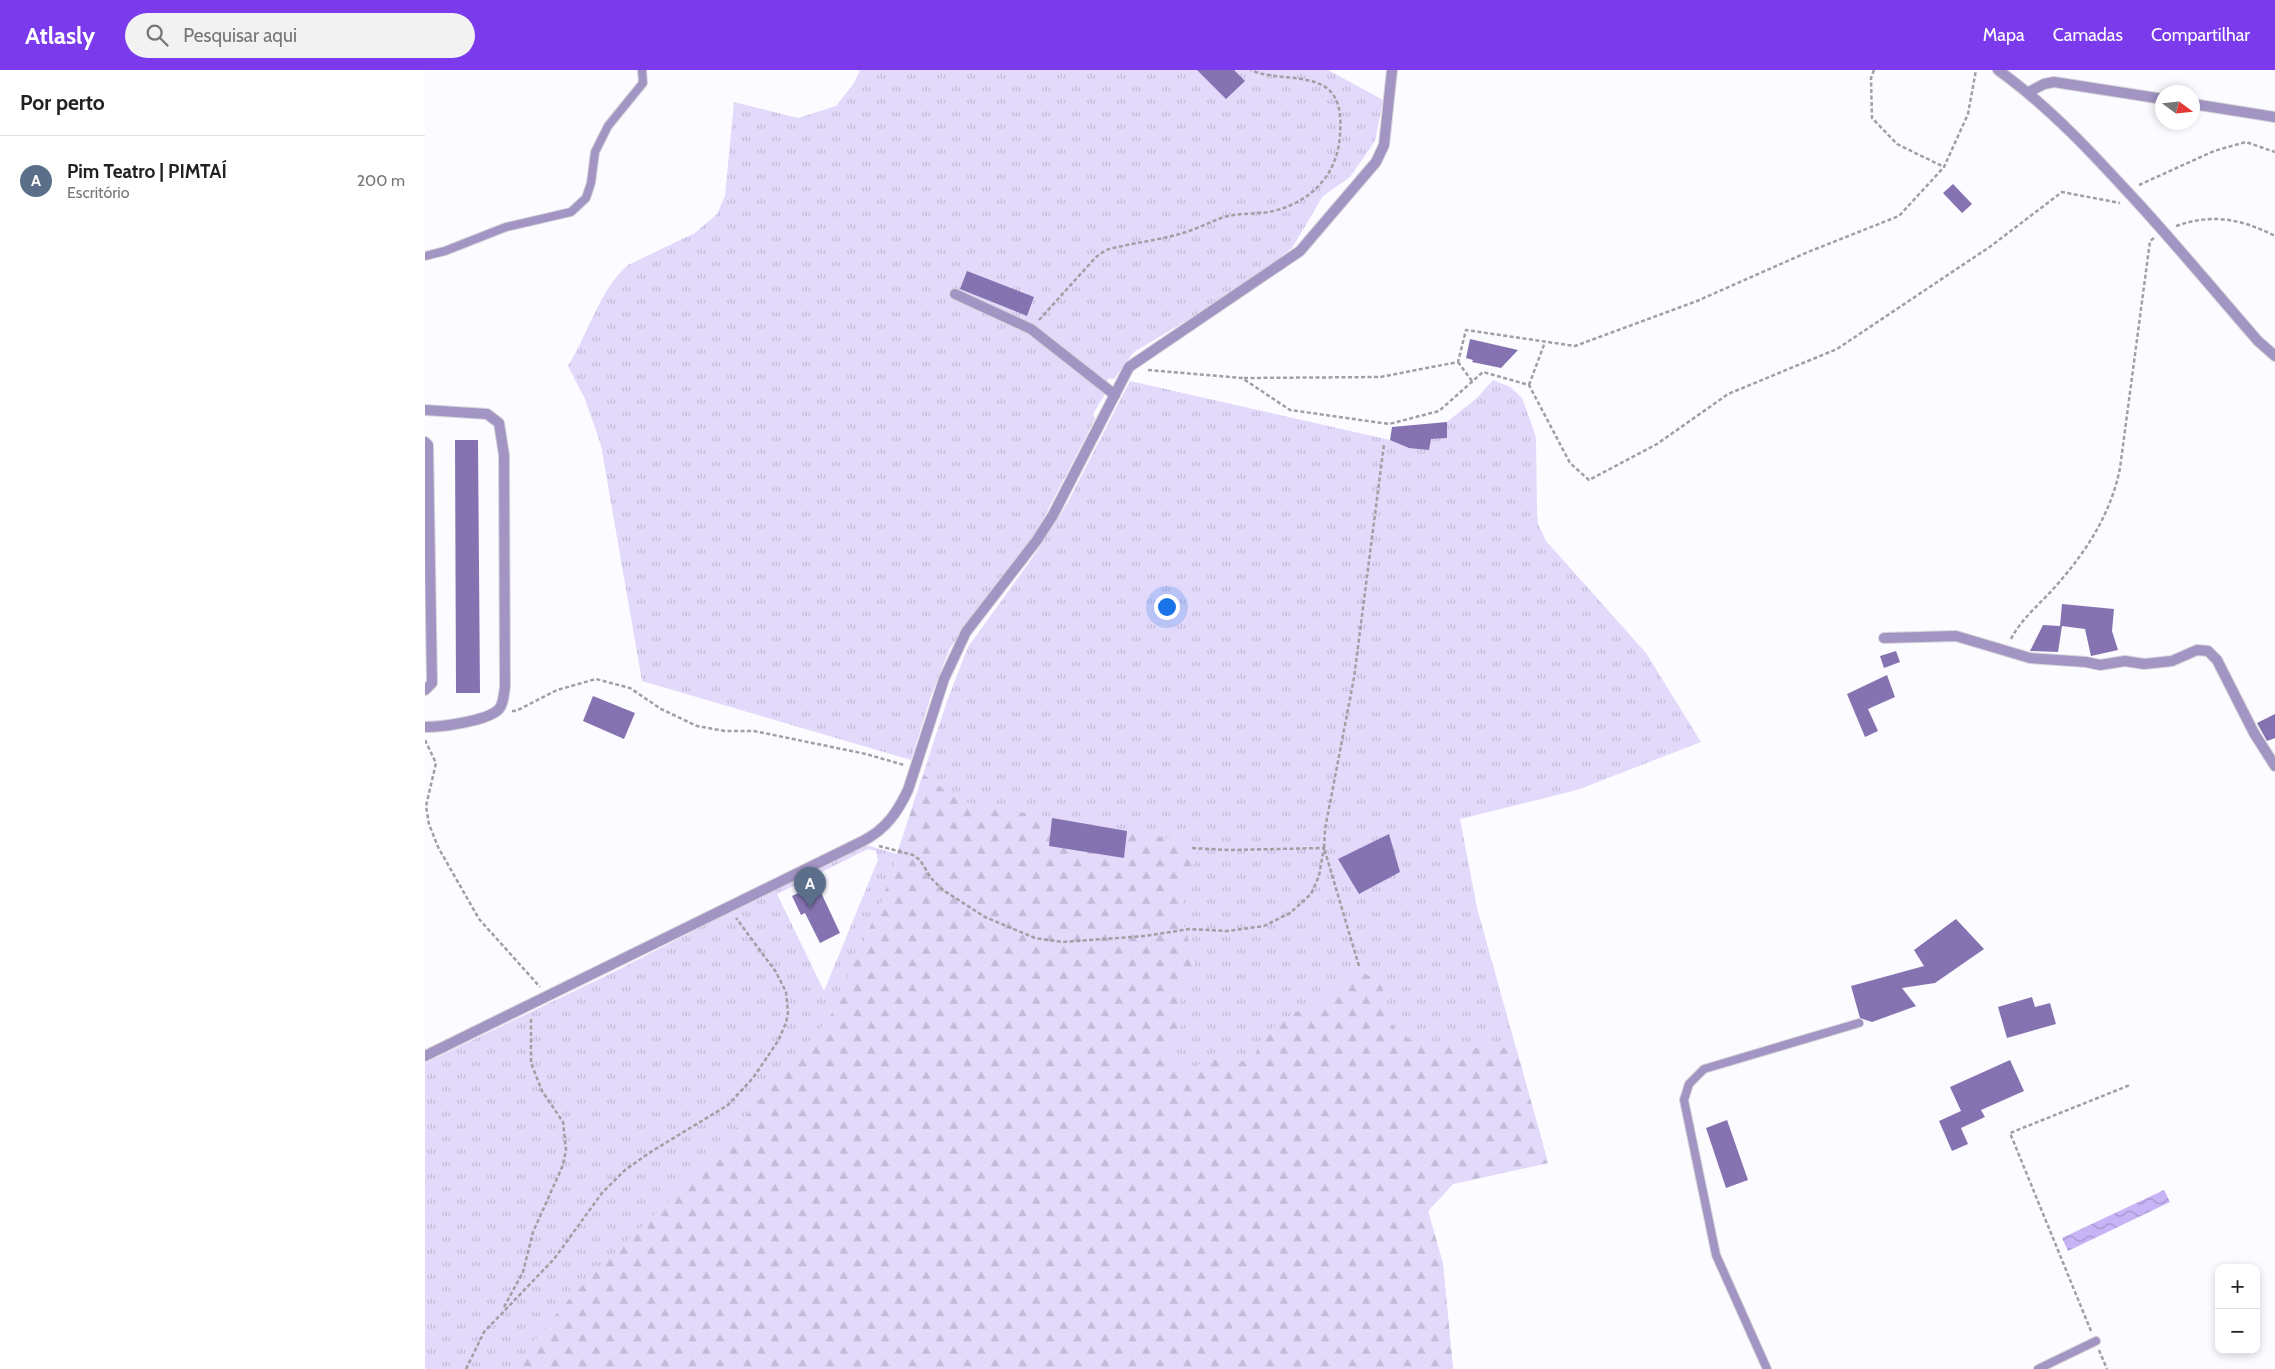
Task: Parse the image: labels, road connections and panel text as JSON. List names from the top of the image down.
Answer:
{
  "north": "right",
  "page": {
    "header": "Atlasly",
    "search": "Pesquisar aqui",
    "nav": ["Mapa", "Camadas", "Compartilhar"],
    "heading": "Por perto",
    "list": [
      {
        "mark": "A",
        "name": "Pim Teatro | PIMTAÍ",
        "note": "Escritório",
        "value": "200 m"
      }
    ],
    "pins": "A",
    "map_buttons": ["+", "−"]
  }
}
